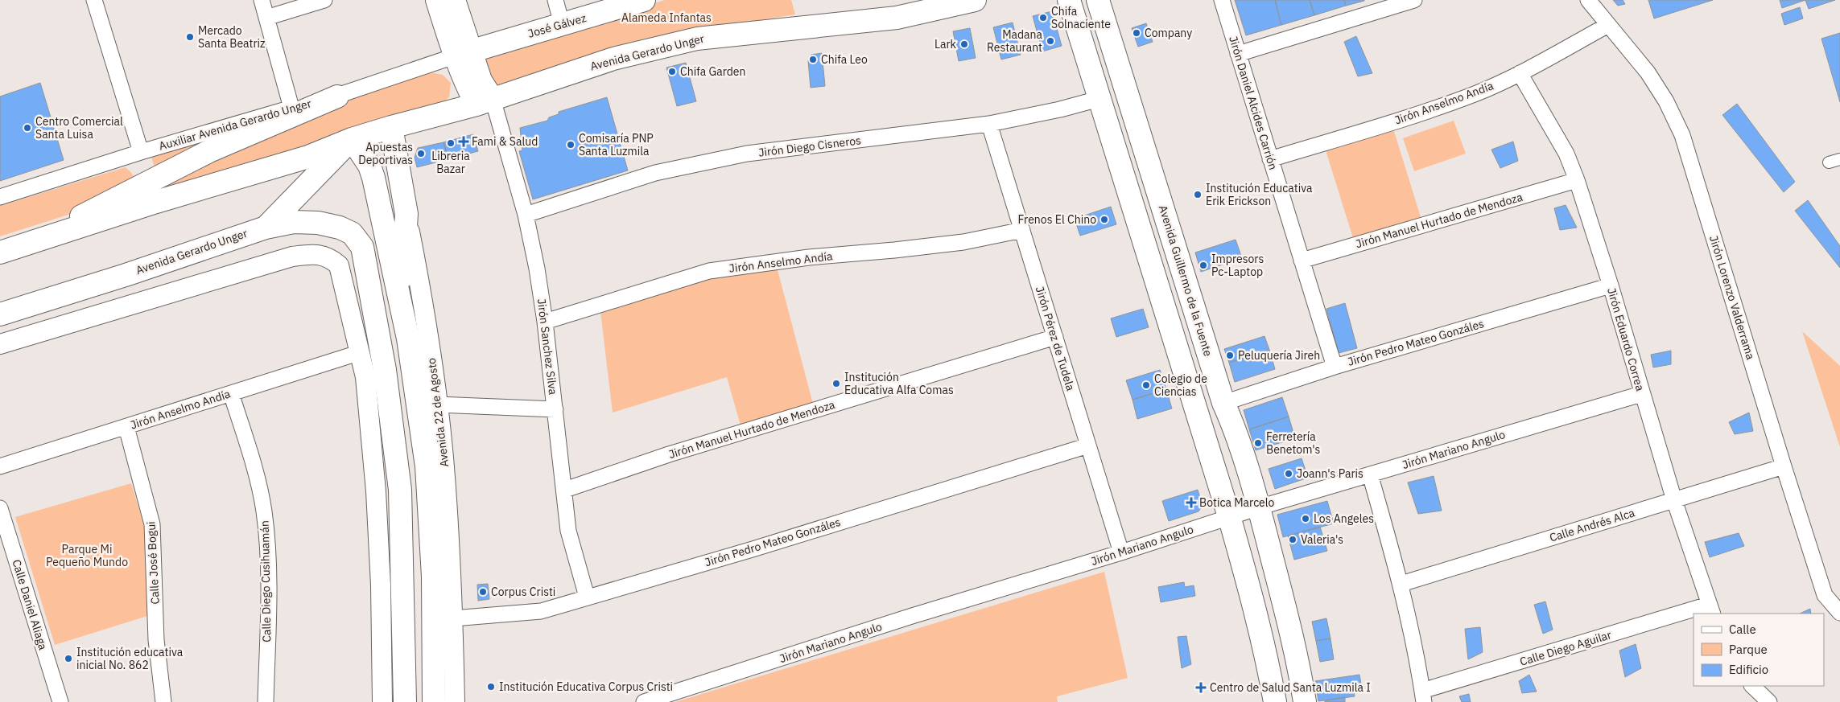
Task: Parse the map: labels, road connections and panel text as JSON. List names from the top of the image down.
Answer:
{
  "streets": {
    "main road": [
      "José Gálvez",
      "Avenida Gerardo Unger",
      "Avenida Guillermo de la Fuente",
      "Avenida 22 de Agosto"
    ],
    "street": [
      "Jirón Daniel Alcides Carrión",
      "Jirón Anselmo Andía",
      "Auxiliar Avenida Gerardo Unger",
      "Jirón Diego Cisneros",
      "Jirón Manuel Hurtado de Mendoza",
      "Jirón Lorenzo Valderrama",
      "Jirón Pérez de Tudela",
      "Jirón Eduardo Correa",
      "Jirón Pedro Mateo Gonzáles",
      "Jirón Sanchez Silva",
      "Jirón Mariano Angulo",
      "Calle Andrés Alca",
      "Calle José Bogui",
      "Calle Diego Cusihuamán",
      "Calle Daniel Aliaga",
      "Calle Diego Aguilar"
    ]
  },
  "crossings": [
    ["José Gálvez", "Auxiliar Avenida Gerardo Unger"],
    ["Avenida Gerardo Unger", "Jirón Sanchez Silva"],
    ["Avenida Gerardo Unger", "Avenida 22 de Agosto"],
    ["Jirón Daniel Alcides Carrión", "Jirón Anselmo Andía"],
    ["Jirón Daniel Alcides Carrión", "Jirón Manuel Hurtado de Mendoza"],
    ["Jirón Daniel Alcides Carrión", "Jirón Pedro Mateo Gonzáles"],
    ["Jirón Anselmo Andía", "Jirón Lorenzo Valderrama"],
    ["Jirón Anselmo Andía", "Jirón Pérez de Tudela"],
    ["Jirón Anselmo Andía", "Jirón Eduardo Correa"],
    ["Jirón Anselmo Andía", "Jirón Sanchez Silva"],
    ["Jirón Anselmo Andía", "Calle José Bogui"],
    ["Jirón Anselmo Andía", "Calle Diego Cusihuamán"],
    ["Jirón Diego Cisneros", "Jirón Pérez de Tudela"],
    ["Jirón Diego Cisneros", "Jirón Sanchez Silva"],
    ["Jirón Manuel Hurtado de Mendoza", "Jirón Pérez de Tudela"],
    ["Jirón Manuel Hurtado de Mendoza", "Jirón Eduardo Correa"],
    ["Jirón Manuel Hurtado de Mendoza", "Jirón Sanchez Silva"],
    ["Avenida Guillermo de la Fuente", "Jirón Pedro Mateo Gonzáles"],
    ["Avenida Guillermo de la Fuente", "Jirón Mariano Angulo"],
    ["Jirón Lorenzo Valderrama", "Calle Andrés Alca"],
    ["Jirón Pérez de Tudela", "Jirón Pedro Mateo Gonzáles"],
    ["Jirón Pérez de Tudela", "Jirón Mariano Angulo"],
    ["Jirón Eduardo Correa", "Jirón Pedro Mateo Gonzáles"],
    ["Jirón Eduardo Correa", "Jirón Mariano Angulo"],
    ["Jirón Eduardo Correa", "Calle Andrés Alca"],
    ["Jirón Eduardo Correa", "Calle Diego Aguilar"],
    ["Jirón Pedro Mateo Gonzáles", "Jirón Sanchez Silva"],
    ["Jirón Pedro Mateo Gonzáles", "Avenida 22 de Agosto"]
  ],
  "parks": ["Alameda Infantas", "Parque Mi Pequeño Mundo"],
  "places": {
    "other": [
      "Chifa Solnaciente",
      "Company",
      "Mercado Santa Beatriz",
      "Madana Restaurant",
      "Lark",
      "Chifa Leo",
      "Chifa Garden",
      "Centro Comercial Santa Luisa",
      "Libreria Bazar",
      "Comisaría PNP Santa Luzmila",
      "Apuestas Deportivas",
      "Institución Educativa Erik Erickson",
      "Frenos El Chino",
      "Impresors Pc-Laptop",
      "Peluquería Jireh",
      "Institución Educativa Alfa Comas",
      "Colegio de Ciencias",
      "Ferretería Benetom's",
      "Joann's Paris",
      "Los Angeles",
      "Valeria's",
      "Corpus Cristi",
      "Institución educativa inicial No. 862",
      "Institución Educativa Corpus Cristi"
    ],
    "health": ["Fami & Salud", "Botica Marcelo", "Centro de Salud Santa Luzmila I"]
  },
  "legend": ["Calle", "Parque", "Edificio"]
}
